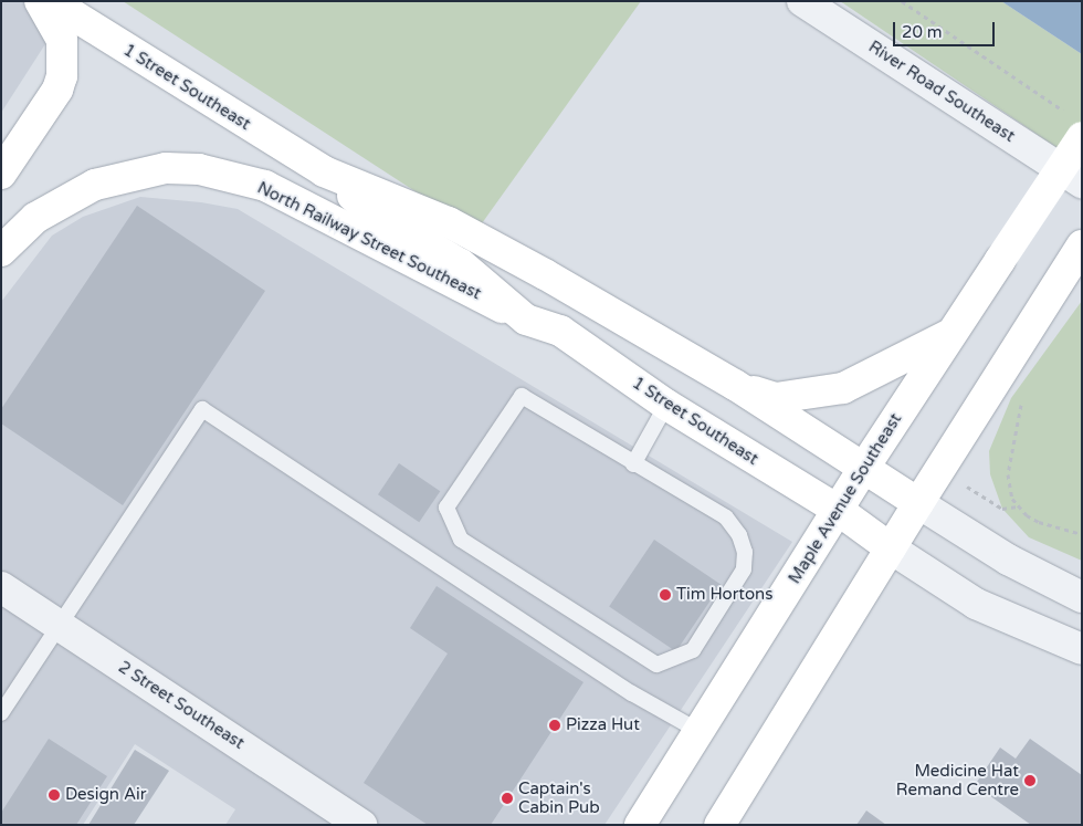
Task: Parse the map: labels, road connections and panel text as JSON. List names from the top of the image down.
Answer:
{
  "streets": {
    "main road": ["1 Street Southeast", "North Railway Street Southeast", "Maple Avenue Southeast"],
    "street": ["River Road Southeast", "2 Street Southeast"]
  },
  "crossings": [
    ["1 Street Southeast", "North Railway Street Southeast"],
    ["1 Street Southeast", "Maple Avenue Southeast"]
  ],
  "places": [
    "Tim Hortons",
    "Pizza Hut",
    "Medicine Hat Remand Centre",
    "Design Air",
    "Captain's Cabin Pub"
  ],
  "scale_bar": "20 m"
}
